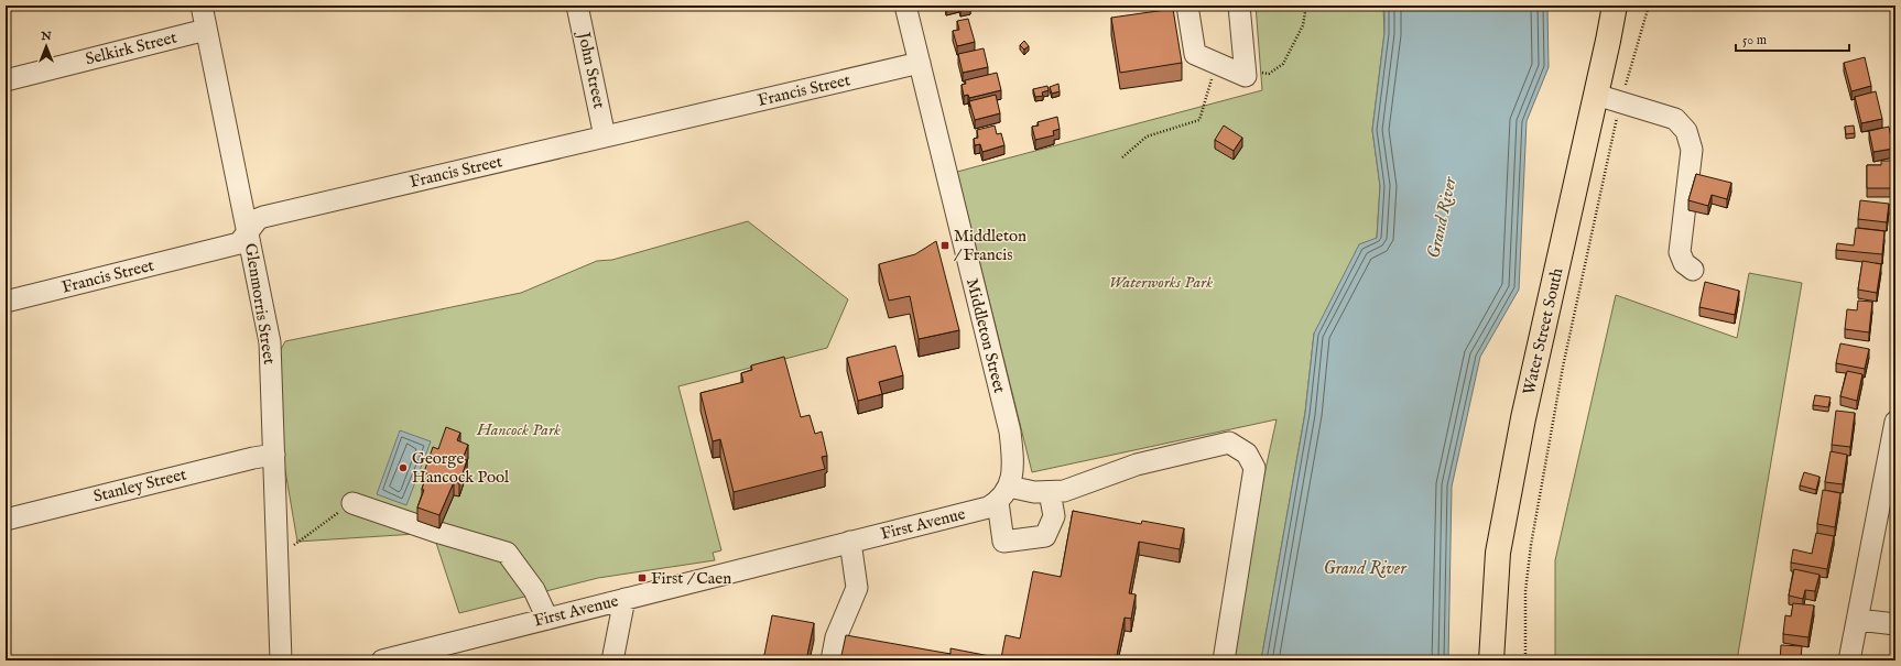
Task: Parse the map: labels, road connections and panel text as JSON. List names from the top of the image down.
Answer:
{
  "streets": {
    "main road": ["Water Street South"],
    "street": [
      "Selkirk Street",
      "John Street",
      "Francis Street",
      "Glenmorris Street",
      "Middleton Street",
      "Stanley Street",
      "First Avenue"
    ]
  },
  "crossings": [
    ["Selkirk Street", "Glenmorris Street"],
    ["John Street", "Francis Street"],
    ["Francis Street", "Glenmorris Street"],
    ["Francis Street", "Middleton Street"],
    ["Glenmorris Street", "Stanley Street"],
    ["Middleton Street", "First Avenue"]
  ],
  "water": ["Grand River"],
  "parks": ["Waterworks Park", "Hancock Park"],
  "places": {
    "transit": ["Middleton / Francis", "First / Caen"],
    "other": ["George Hancock Pool"]
  },
  "scale_bar": "50 m",
  "north": "top"
}
